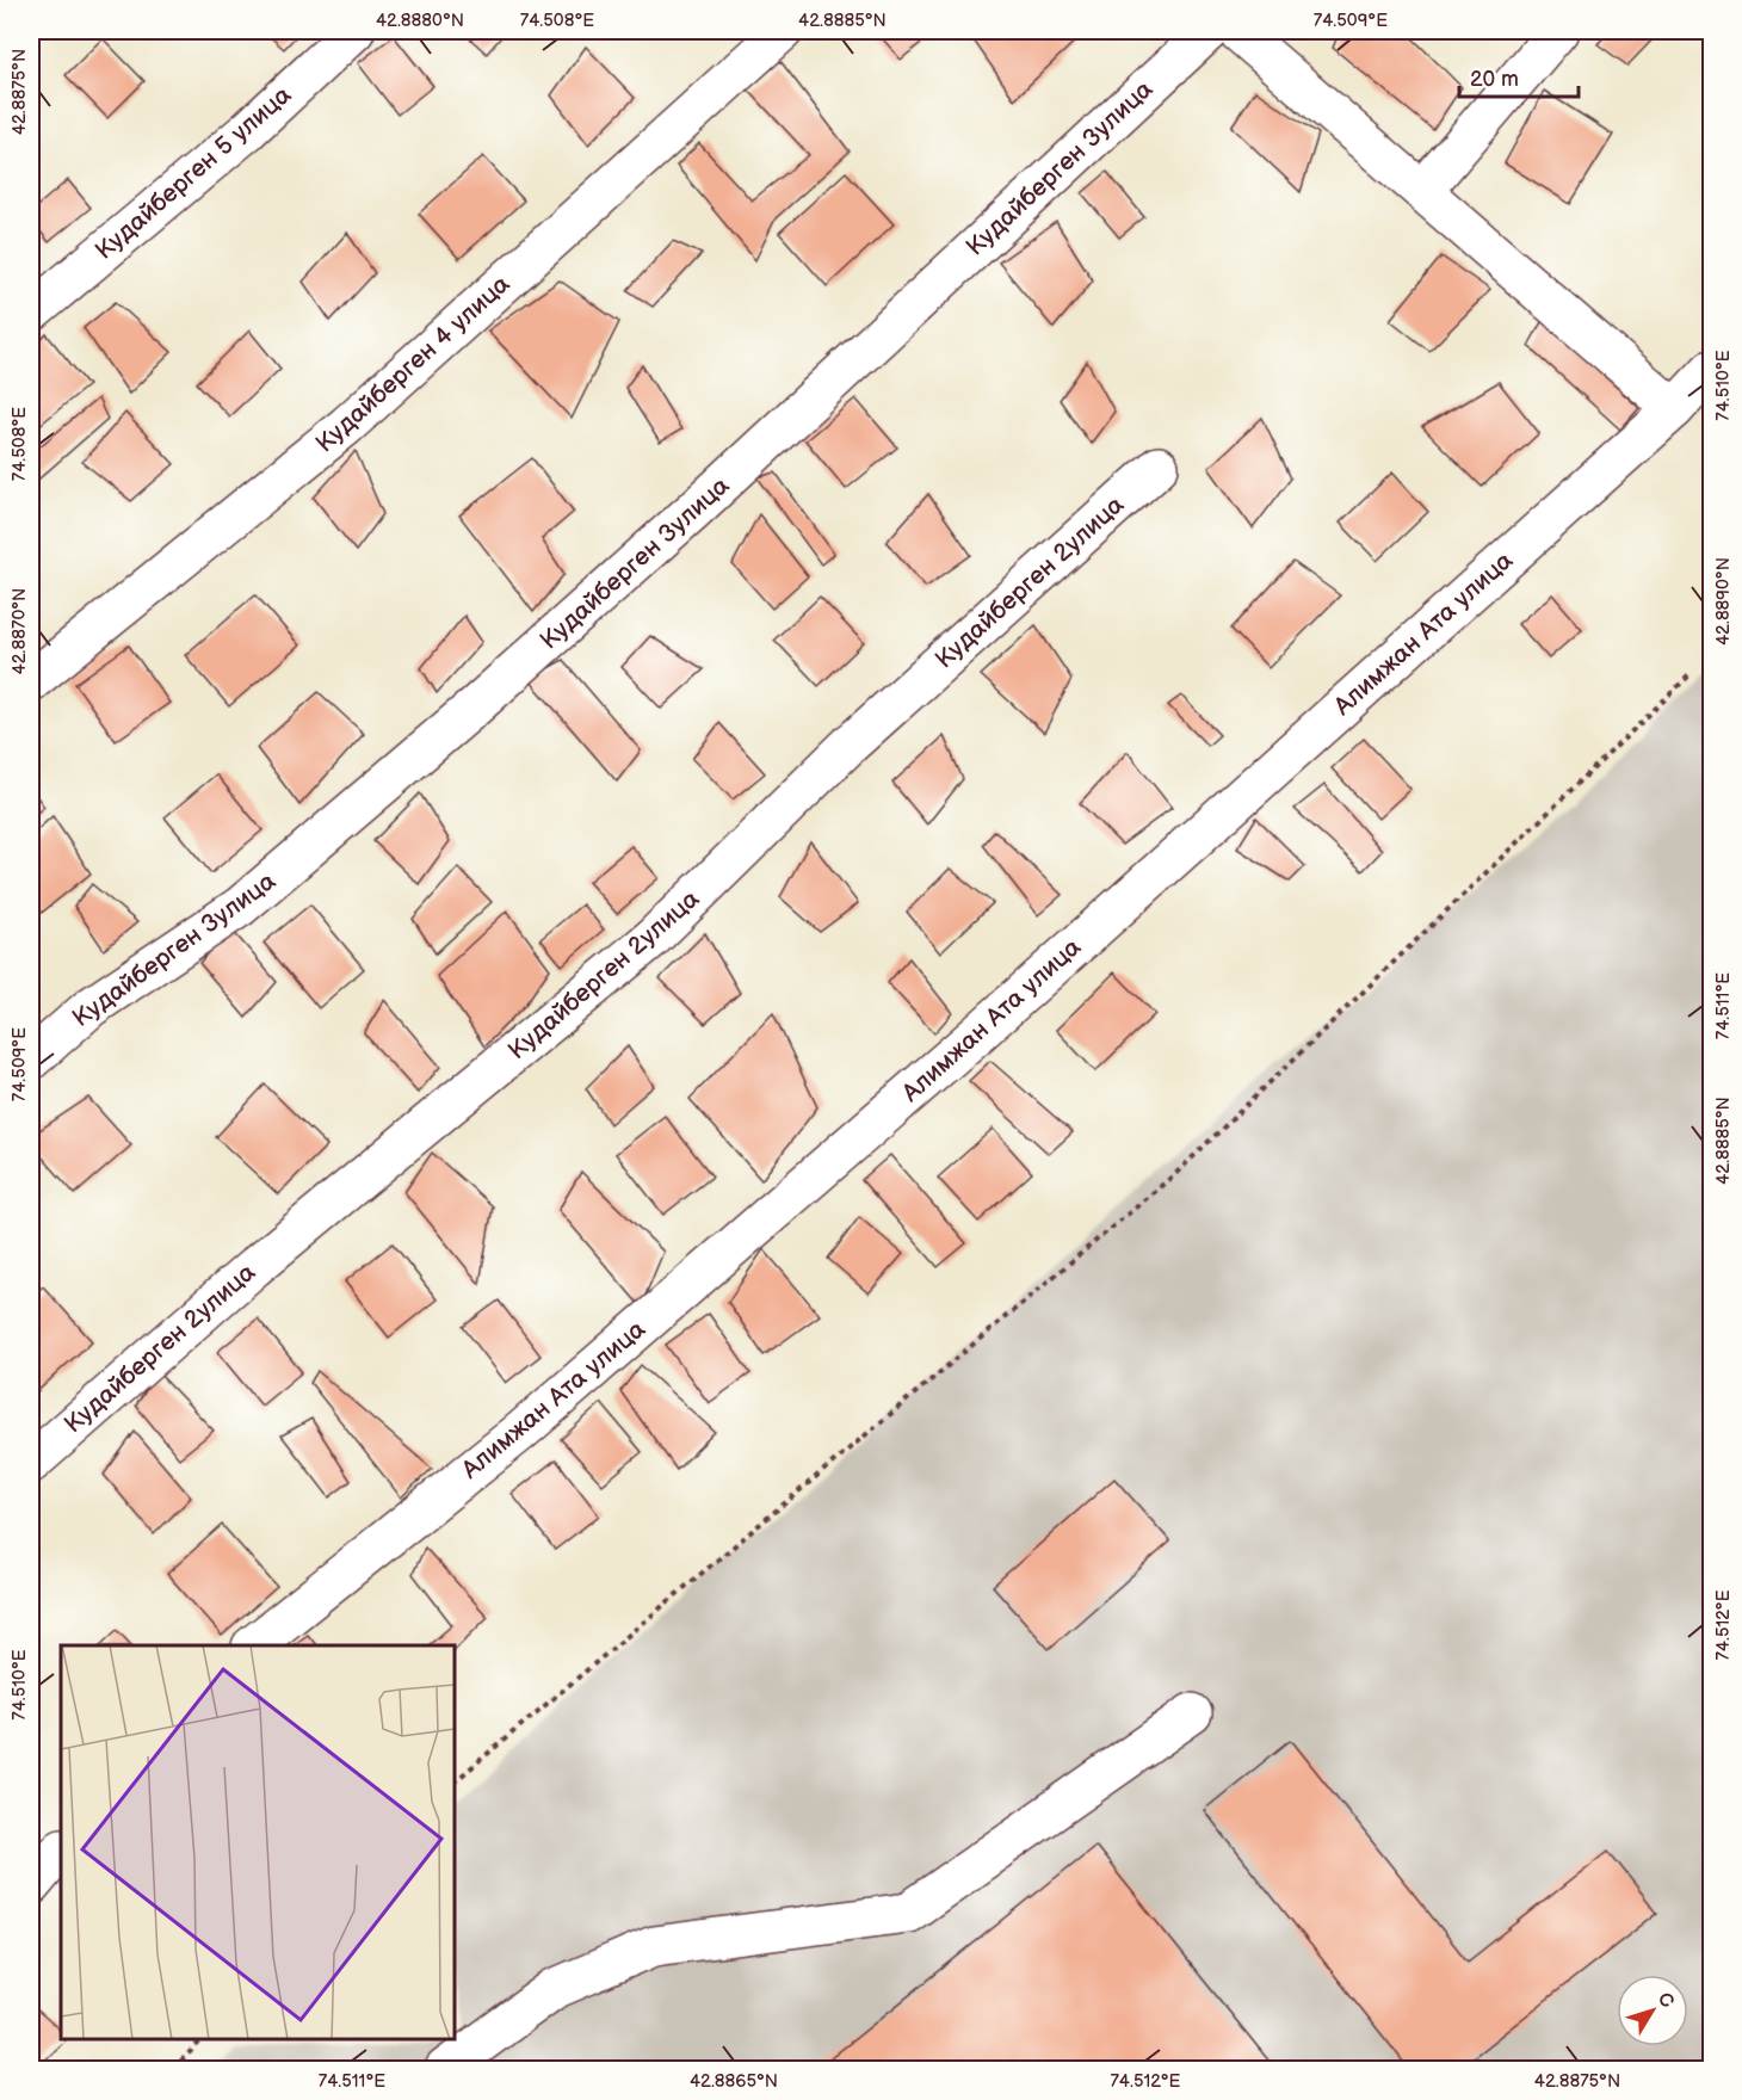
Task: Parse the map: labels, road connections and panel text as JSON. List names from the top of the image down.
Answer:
{
  "streets": {
    "street": [
      "Кудайберген 3улица",
      "Кудайберген 5 улица",
      "Кудайберген 4 улица",
      "Кудайберген 2улица",
      "Алимжан Ата улица"
    ]
  },
  "scale_bar": "20 m",
  "north": "top right",
  "coordinates": [
    "42.8880°N",
    "74.508°E",
    "42.8885°N",
    "74.509°E",
    "42.8875°N",
    "74.510°E",
    "42.8890°N",
    "42.8870°N",
    "74.511°E",
    "74.512°E",
    "42.8865°N"
  ]
}
